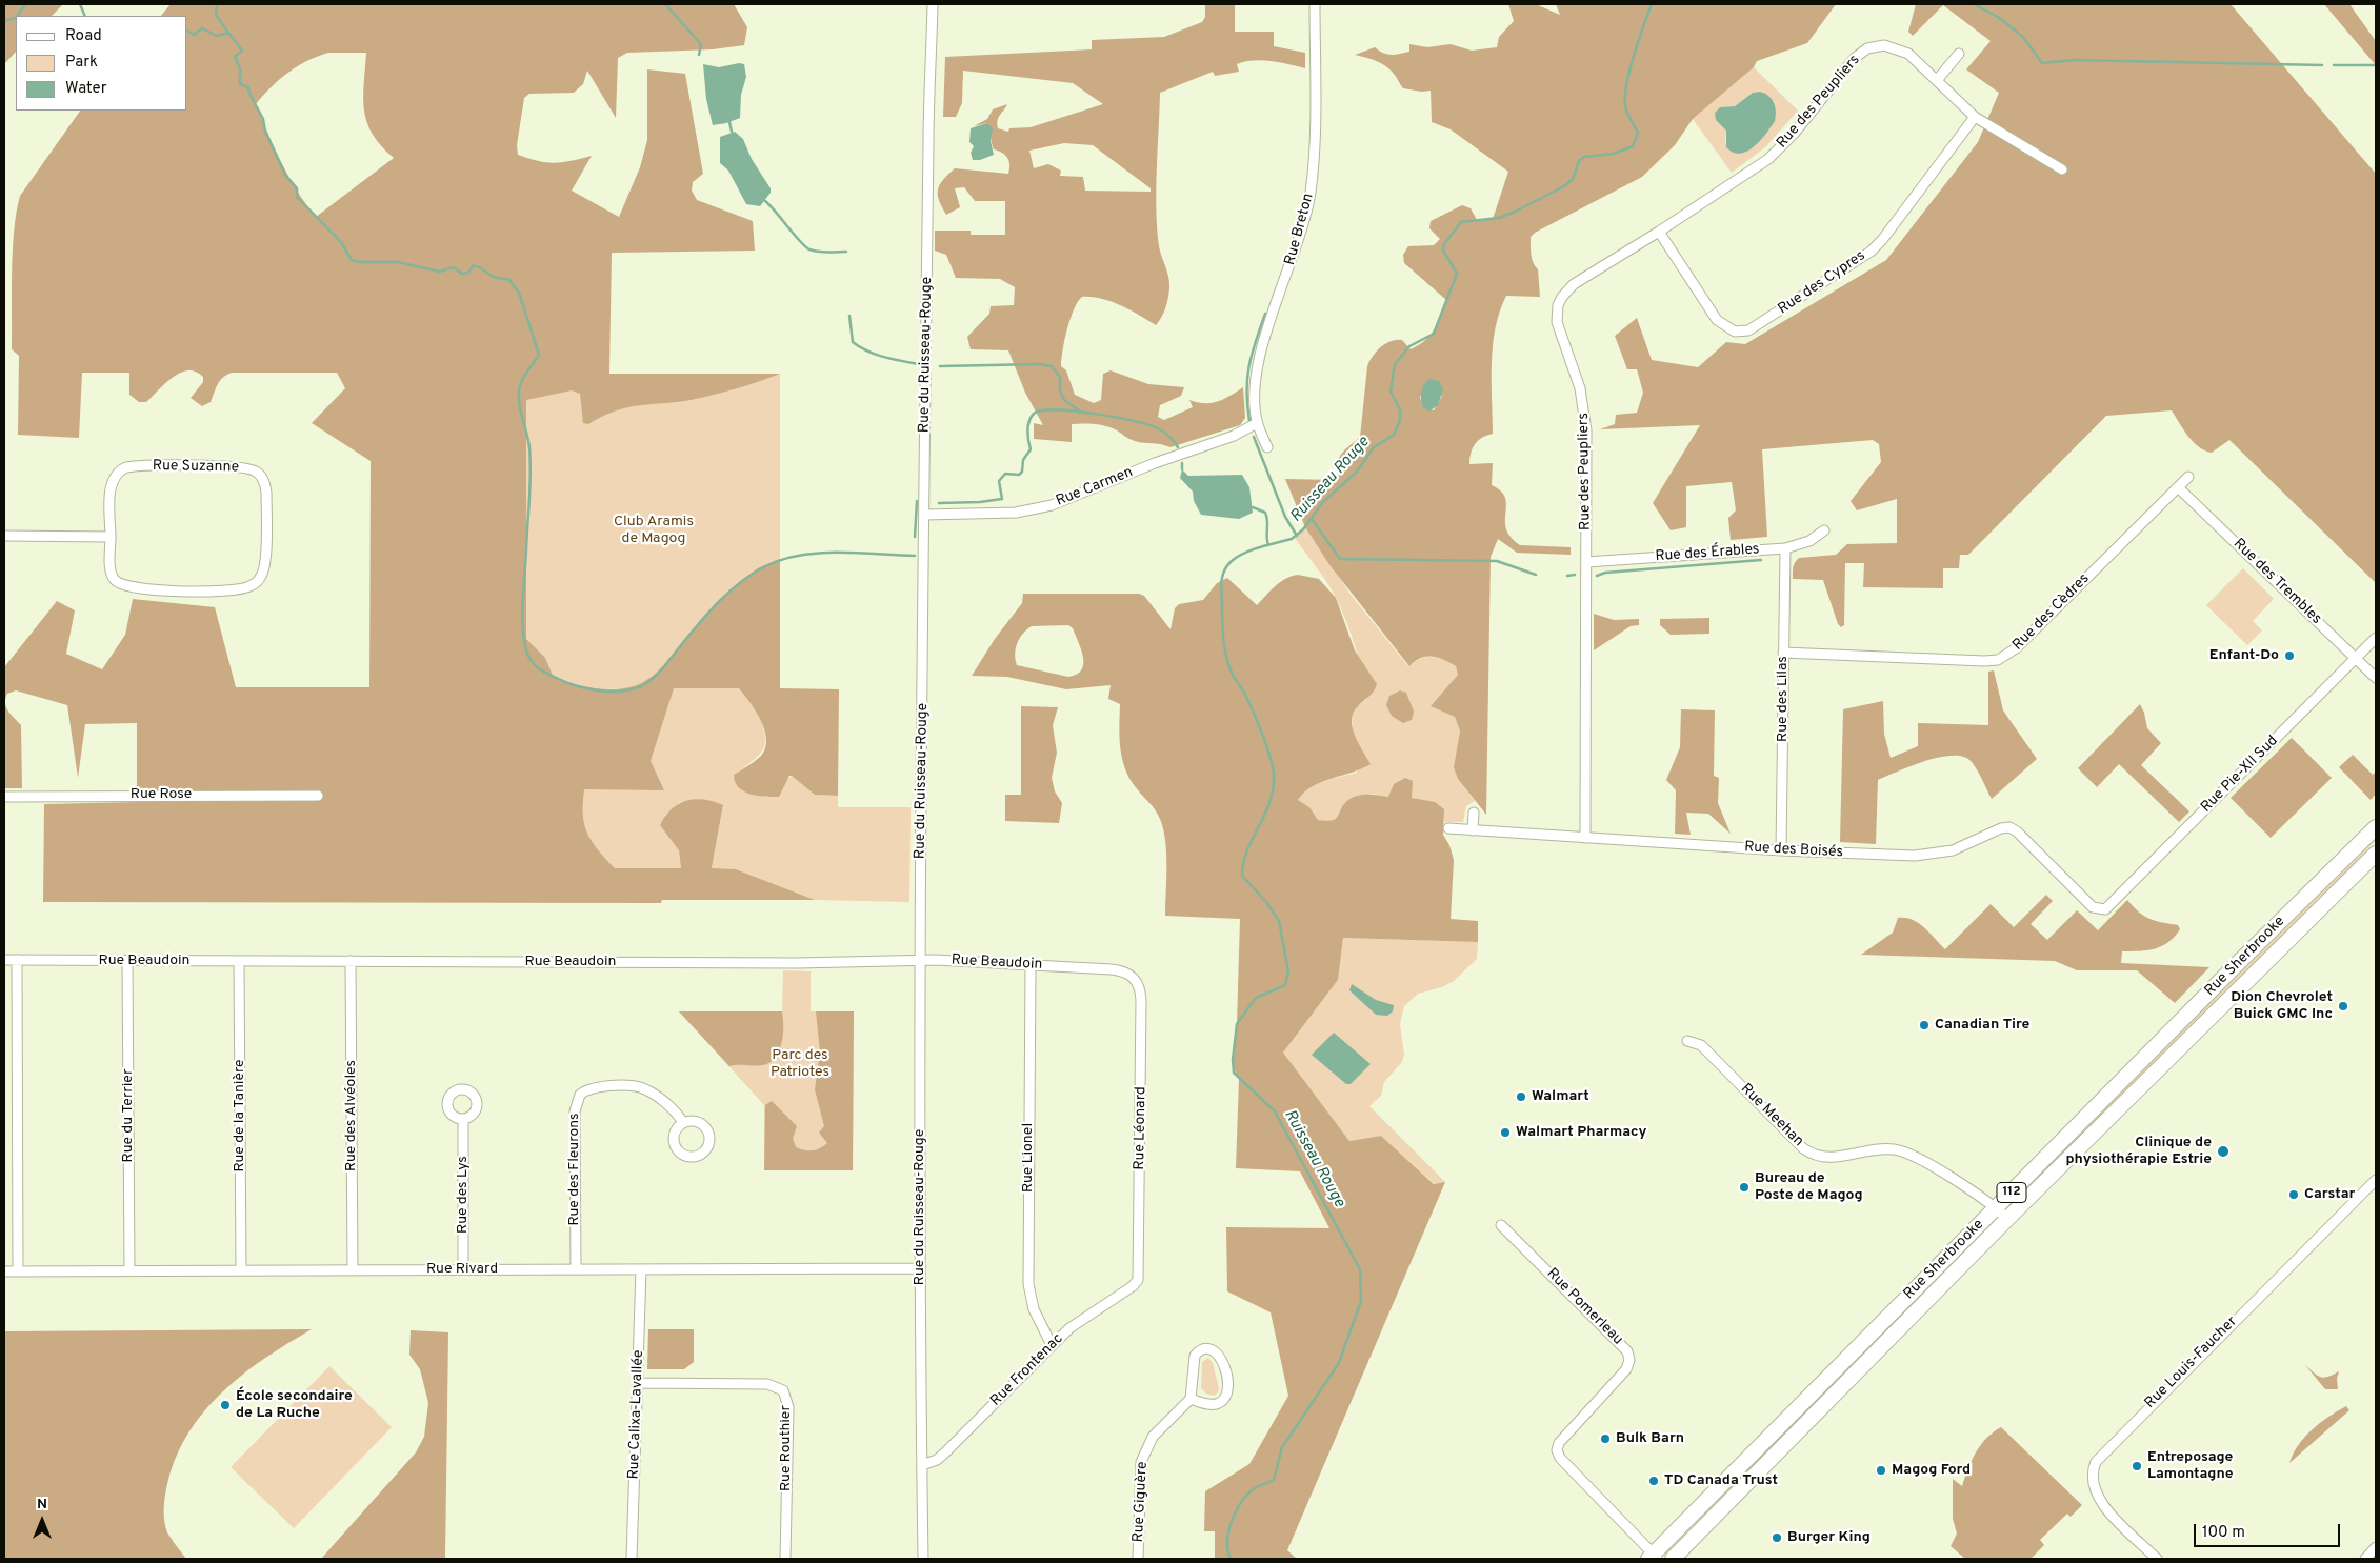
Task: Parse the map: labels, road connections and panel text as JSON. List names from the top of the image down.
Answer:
{
  "streets": {
    "main road": ["Rue Sherbrooke", "112"],
    "street": [
      "Rue des Peupliers",
      "Rue Breton",
      "Rue des Cypres",
      "Rue du Ruisseau-Rouge",
      "Rue Suzanne",
      "Rue Carmen",
      "Rue des Érables",
      "Rue des Trembles",
      "Rue des Cèdres",
      "Rue des Lilas",
      "Rue Pie-XII Sud",
      "Rue Rose",
      "Rue des Boisés",
      "Rue Beaudoin",
      "Rue du Terrier",
      "Rue de la Tanière",
      "Rue des Alvéoles",
      "Rue Meehan",
      "Rue Léonard",
      "Rue Lionel",
      "Rue des Fleurons",
      "Rue des Lys",
      "Rue Rivard",
      "Rue Pomerleau",
      "Rue Louis-Faucher",
      "Rue Frontenac",
      "Rue Calixa-Lavallée",
      "Rue Routhier",
      "Rue Giguère"
    ]
  },
  "crossings": [
    ["Rue des Peupliers", "Rue des Cypres"],
    ["Rue des Peupliers", "Rue des Érables"],
    ["Rue des Peupliers", "Rue des Boisés"],
    ["Rue Breton", "Rue Carmen"],
    ["Rue du Ruisseau-Rouge", "Rue Carmen"],
    ["Rue du Ruisseau-Rouge", "Rue Beaudoin"],
    ["Rue du Ruisseau-Rouge", "Rue Rivard"],
    ["Rue du Ruisseau-Rouge", "Rue Frontenac"],
    ["Rue des Érables", "Rue des Lilas"],
    ["Rue des Trembles", "Rue des Cèdres"],
    ["Rue des Trembles", "Rue Pie-XII Sud"],
    ["Rue des Cèdres", "Rue des Lilas"],
    ["Rue des Lilas", "Rue des Boisés"],
    ["Rue Pie-XII Sud", "Rue des Boisés"],
    ["Rue Sherbrooke", "Rue Meehan"],
    ["Rue Sherbrooke", "Rue Pomerleau"],
    ["Rue Beaudoin", "Rue du Terrier"],
    ["Rue Beaudoin", "Rue de la Tanière"],
    ["Rue Beaudoin", "Rue des Alvéoles"],
    ["Rue Beaudoin", "Rue Léonard"],
    ["Rue Beaudoin", "Rue Lionel"],
    ["Rue du Terrier", "Rue Rivard"],
    ["Rue de la Tanière", "Rue Rivard"],
    ["Rue des Alvéoles", "Rue Rivard"],
    ["Rue Léonard", "Rue Frontenac"],
    ["Rue Lionel", "Rue Frontenac"],
    ["Rue des Fleurons", "Rue Rivard"],
    ["Rue des Lys", "Rue Rivard"],
    ["Rue Rivard", "Rue Calixa-Lavallée"],
    ["Rue Calixa-Lavallée", "Rue Routhier"]
  ],
  "water": ["Ruisseau Rouge"],
  "parks": ["Club Aramis de Magog", "Parc des Patriotes"],
  "places": [
    "Enfant-Do",
    "Dion Chevrolet Buick GMC Inc",
    "Canadian Tire",
    "Walmart",
    "Walmart Pharmacy",
    "Clinique de physiothérapie Estrie",
    "Bureau de Poste de Magog",
    "Carstar",
    "École secondaire de La Ruche",
    "Bulk Barn",
    "Entreposage Lamontagne",
    "Magog Ford",
    "TD Canada Trust",
    "Burger King"
  ],
  "legend": ["Road", "Park", "Water"],
  "scale_bar": "100 m",
  "north": "top"
}
